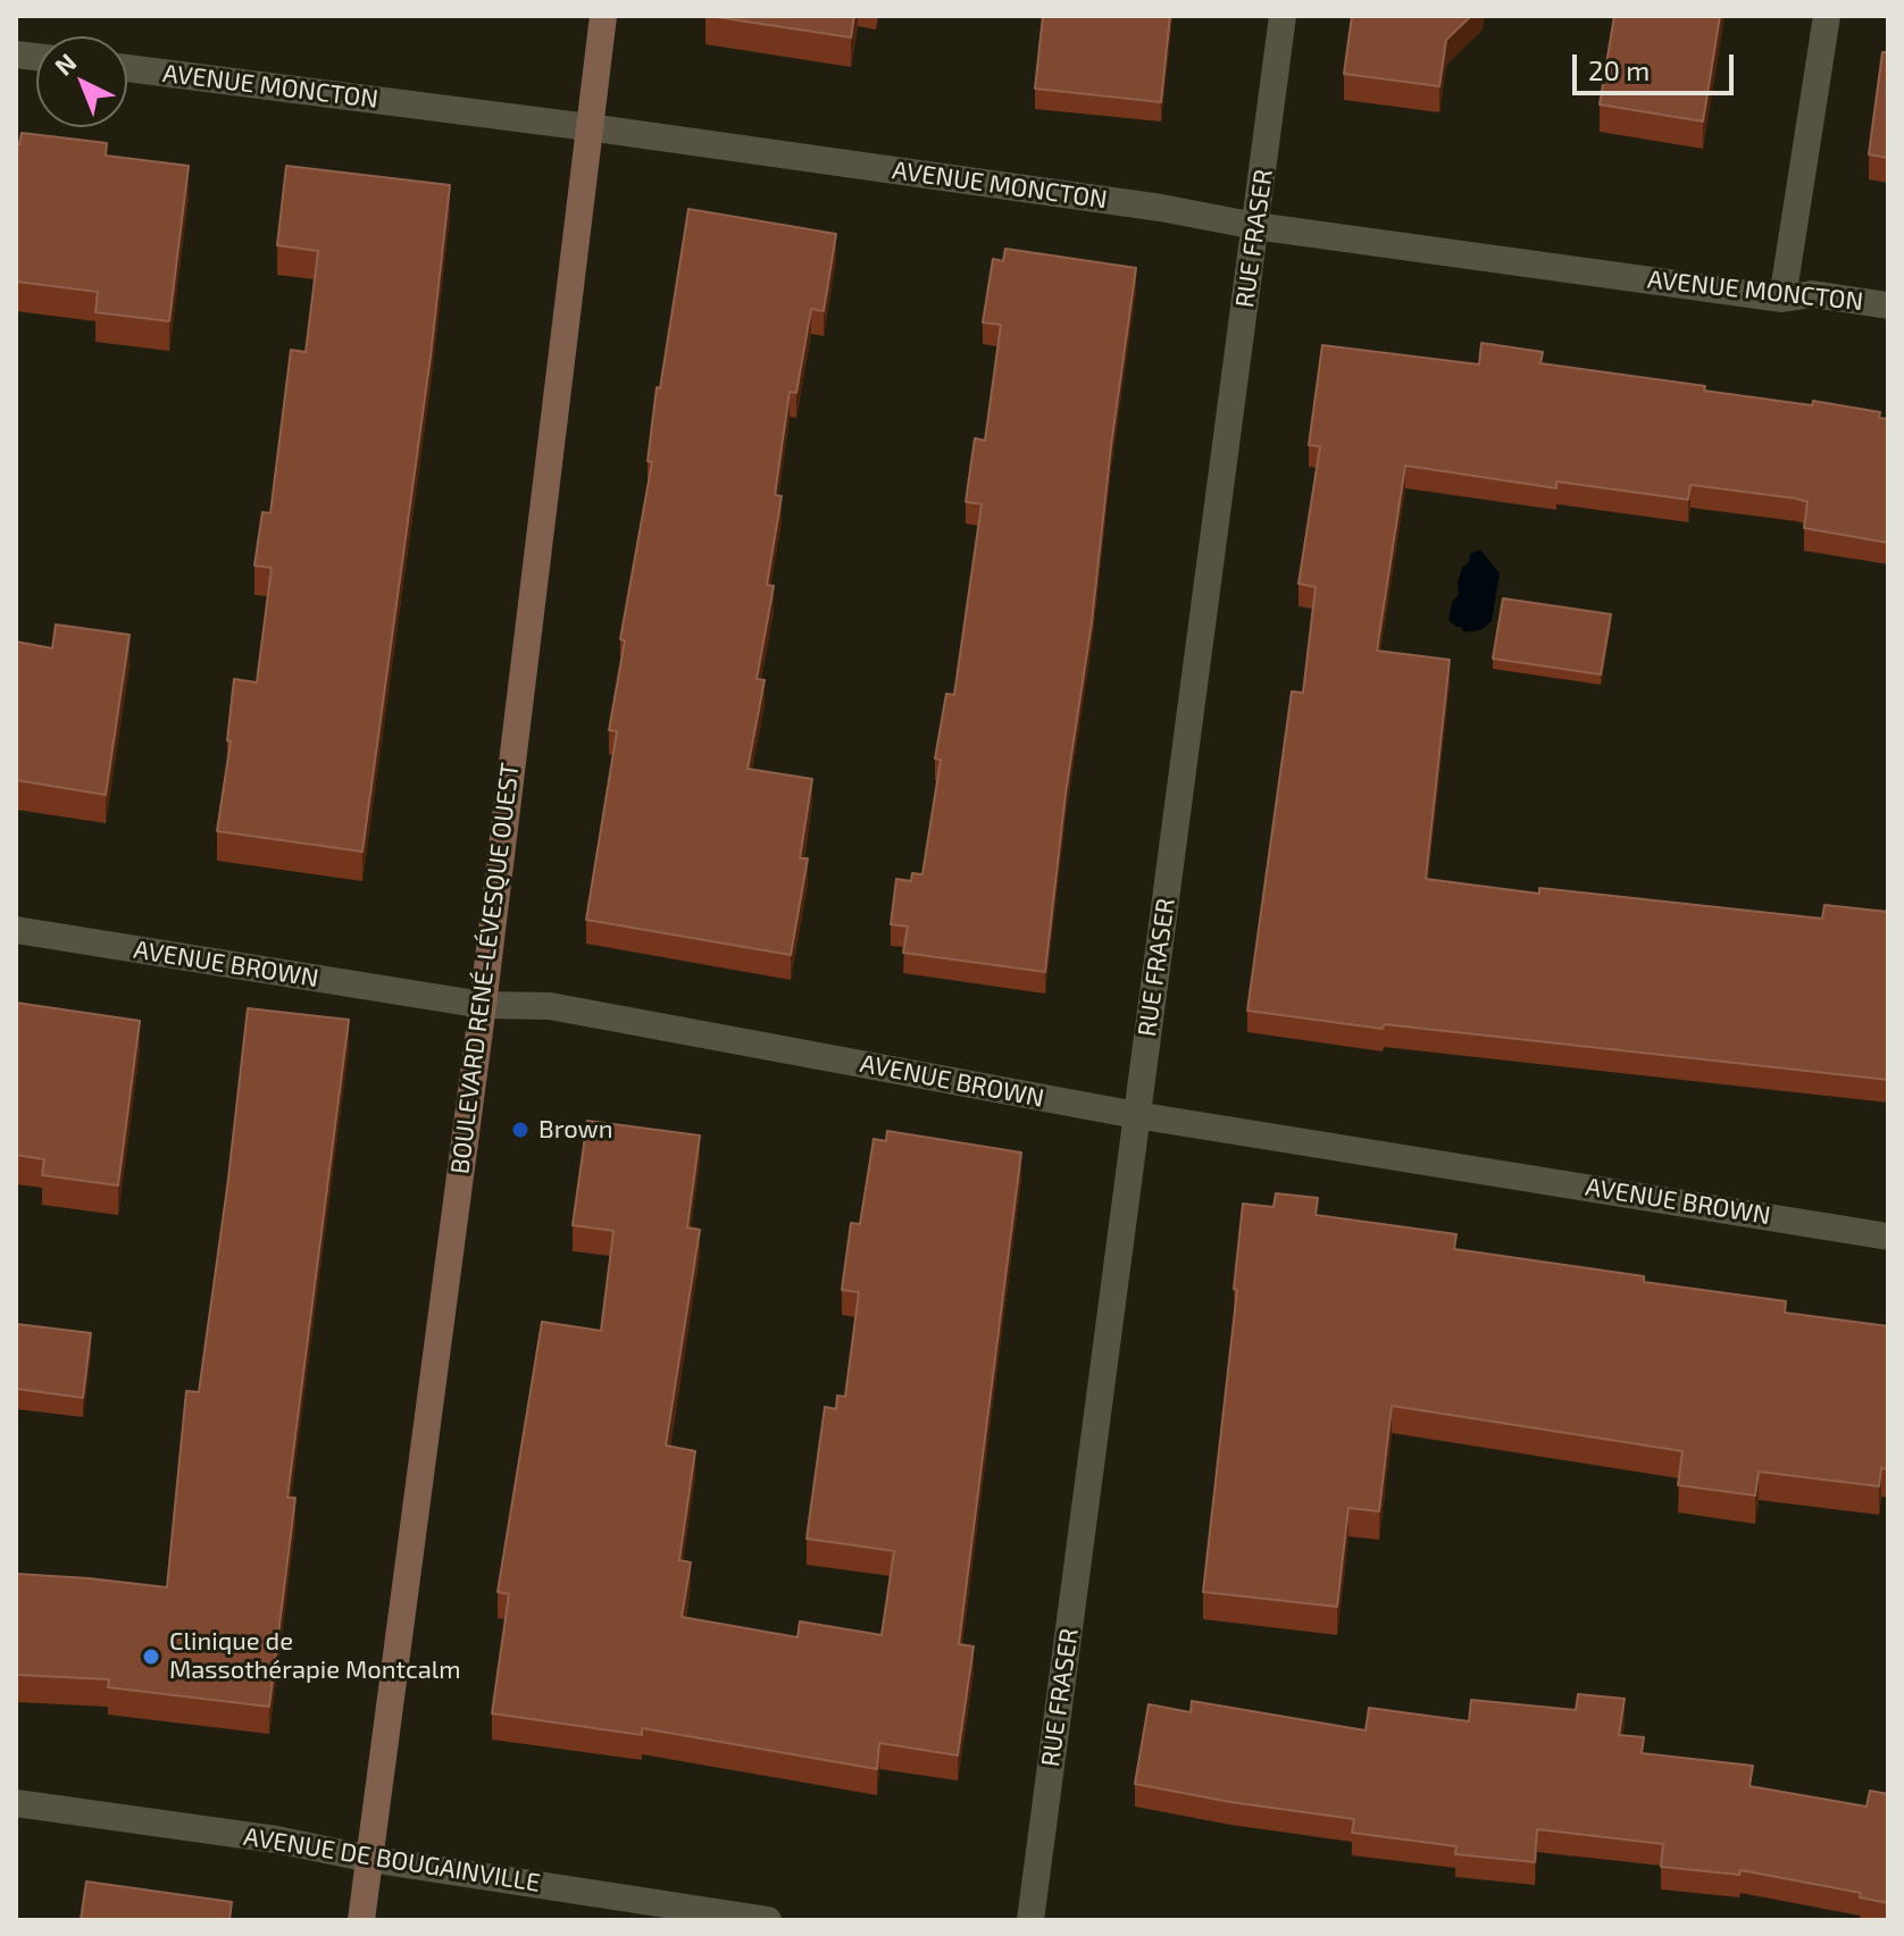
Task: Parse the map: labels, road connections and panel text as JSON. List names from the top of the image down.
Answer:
{
  "streets": {
    "main road": ["BOULEVARD RENÉ-LÉVESQUE OUEST"],
    "street": [
      "AVENUE MONCTON",
      "RUE FRASER",
      "AVENUE BROWN",
      "AVENUE DE BOUGAINVILLE"
    ]
  },
  "crossings": [
    ["AVENUE MONCTON", "RUE FRASER"],
    ["AVENUE MONCTON", "BOULEVARD RENÉ-LÉVESQUE OUEST"],
    ["RUE FRASER", "AVENUE BROWN"],
    ["AVENUE BROWN", "BOULEVARD RENÉ-LÉVESQUE OUEST"],
    ["BOULEVARD RENÉ-LÉVESQUE OUEST", "AVENUE DE BOUGAINVILLE"]
  ],
  "places": ["Brown", "Clinique de Massothérapie Montcalm"],
  "scale_bar": "20 m",
  "north": "top left"
}
